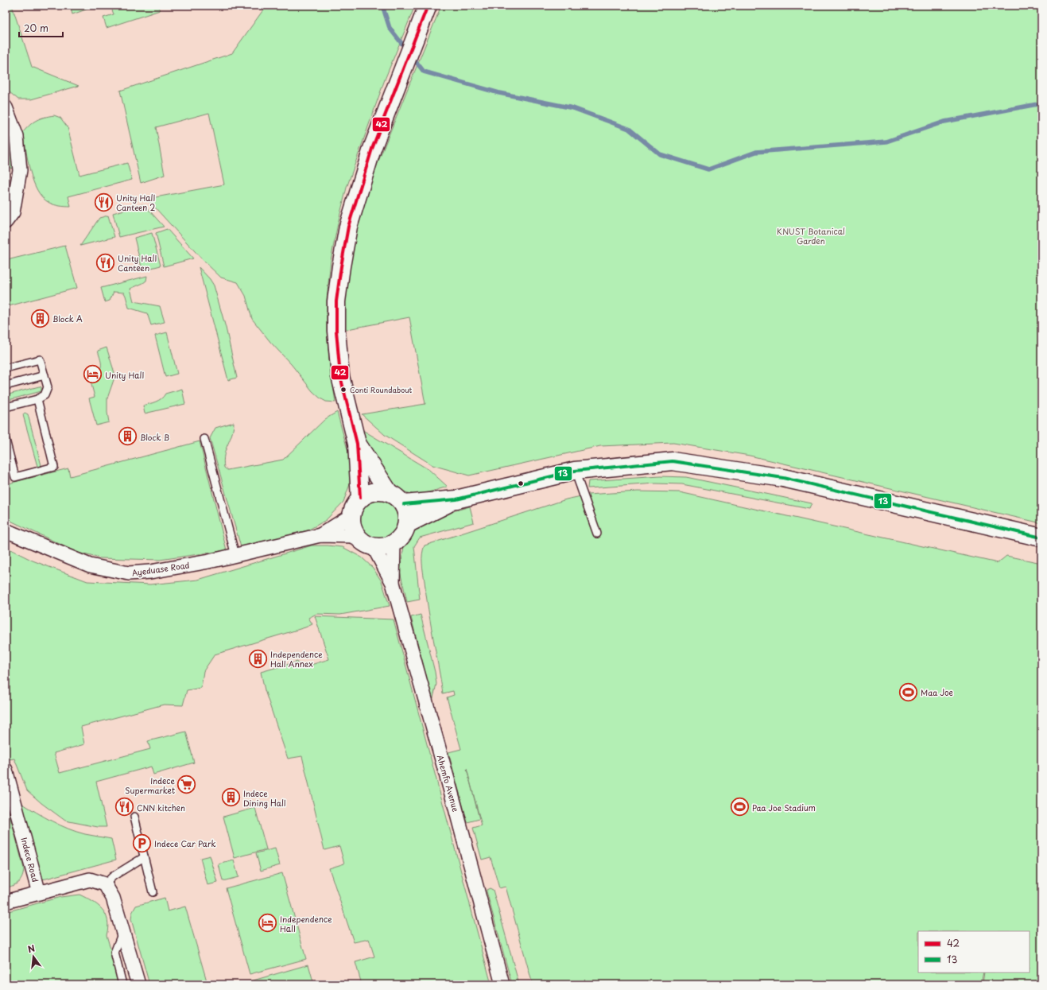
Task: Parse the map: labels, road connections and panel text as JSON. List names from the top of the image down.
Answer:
{
  "streets": {
    "street": ["Ayeduase Road", "Ahemfo Avenue", "Indece Road"]
  },
  "crossings": [
    ["Ayeduase Road", "Ahemfo Avenue"]
  ],
  "parks": ["KNUST Botanical Garden"],
  "places": {
    "restaurant": ["Unity Hall Canteen 2", "Unity Hall Canteen", "CNN kitchen"],
    "building": [
      "Block A",
      "Block B",
      "Independence Hall Annex",
      "Indece Dining Hall"
    ],
    "hotel": ["Unity Hall", "Independence Hall"],
    "other": ["Conti Roundabout"],
    "sports": ["Maa Joe", "Paa Joe Stadium"],
    "supermarket": ["Indece Supermarket"],
    "parking": ["Indece Car Park"]
  },
  "lines": ["transit line 42", "transit line 13"],
  "legend": ["42", "13"],
  "scale_bar": "20 m",
  "north": "top"
}
